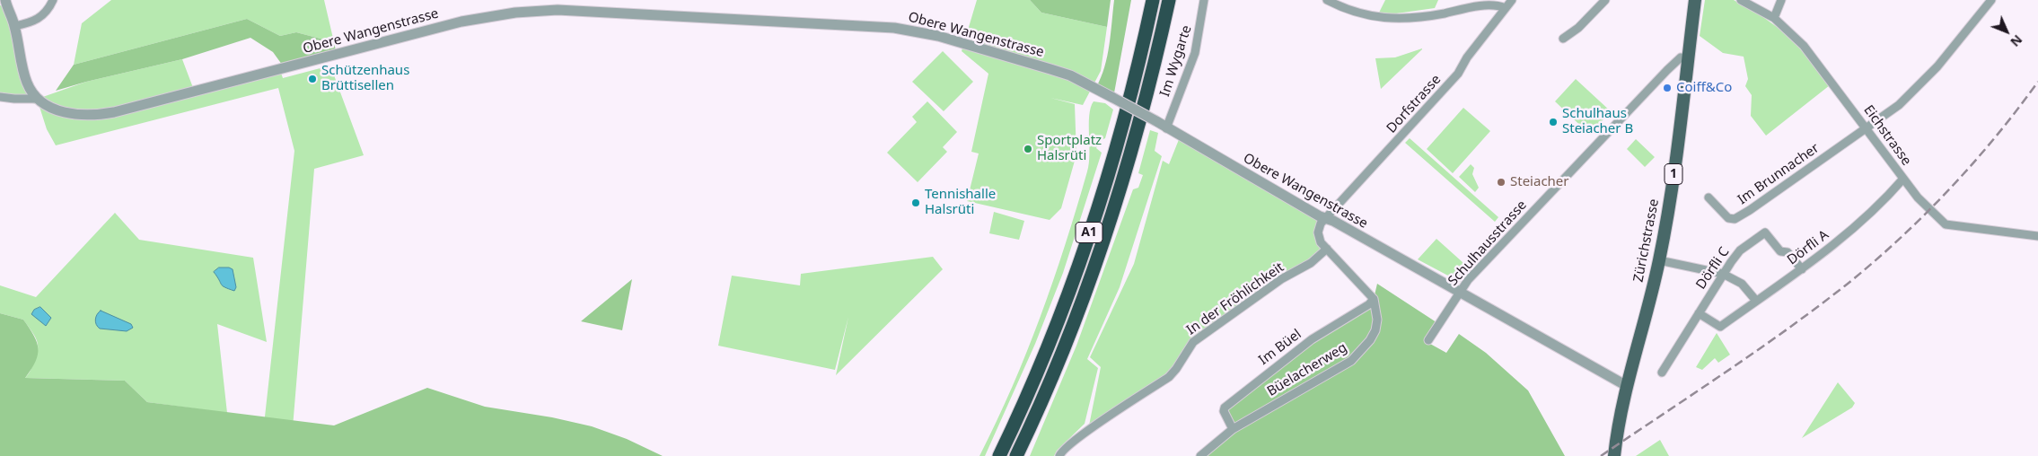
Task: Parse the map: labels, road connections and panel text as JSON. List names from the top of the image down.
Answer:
{
  "streets": {
    "highway": ["A1"],
    "main road": ["1", "Zürichstrasse"],
    "street": [
      "Obere Wangenstrasse",
      "Im Wygarte",
      "Dorfstrasse",
      "Eichstrasse",
      "Im Brunnacher",
      "Schulhausstrasse",
      "Dörfli A",
      "Dörfli C",
      "In der Fröhlichkeit",
      "Im Büel",
      "Büelacherweg"
    ]
  },
  "crossings": [
    ["Obere Wangenstrasse", "Im Wygarte"],
    ["Obere Wangenstrasse", "Dorfstrasse"],
    ["Obere Wangenstrasse", "Zürichstrasse"],
    ["Obere Wangenstrasse", "Schulhausstrasse"],
    ["Eichstrasse", "Im Brunnacher"],
    ["Eichstrasse", "Dörfli A"],
    ["Zürichstrasse", "Schulhausstrasse"],
    ["Dörfli A", "Dörfli C"],
    ["Im Büel", "Büelacherweg"]
  ],
  "places": [
    "Schützenhaus Brüttisellen",
    "Coiff&Co",
    "Schulhaus Steiacher B",
    "Sportplatz Halsrüti",
    "Steiacher",
    "Tennishalle Halsrüti"
  ],
  "north": "bottom right"
}
